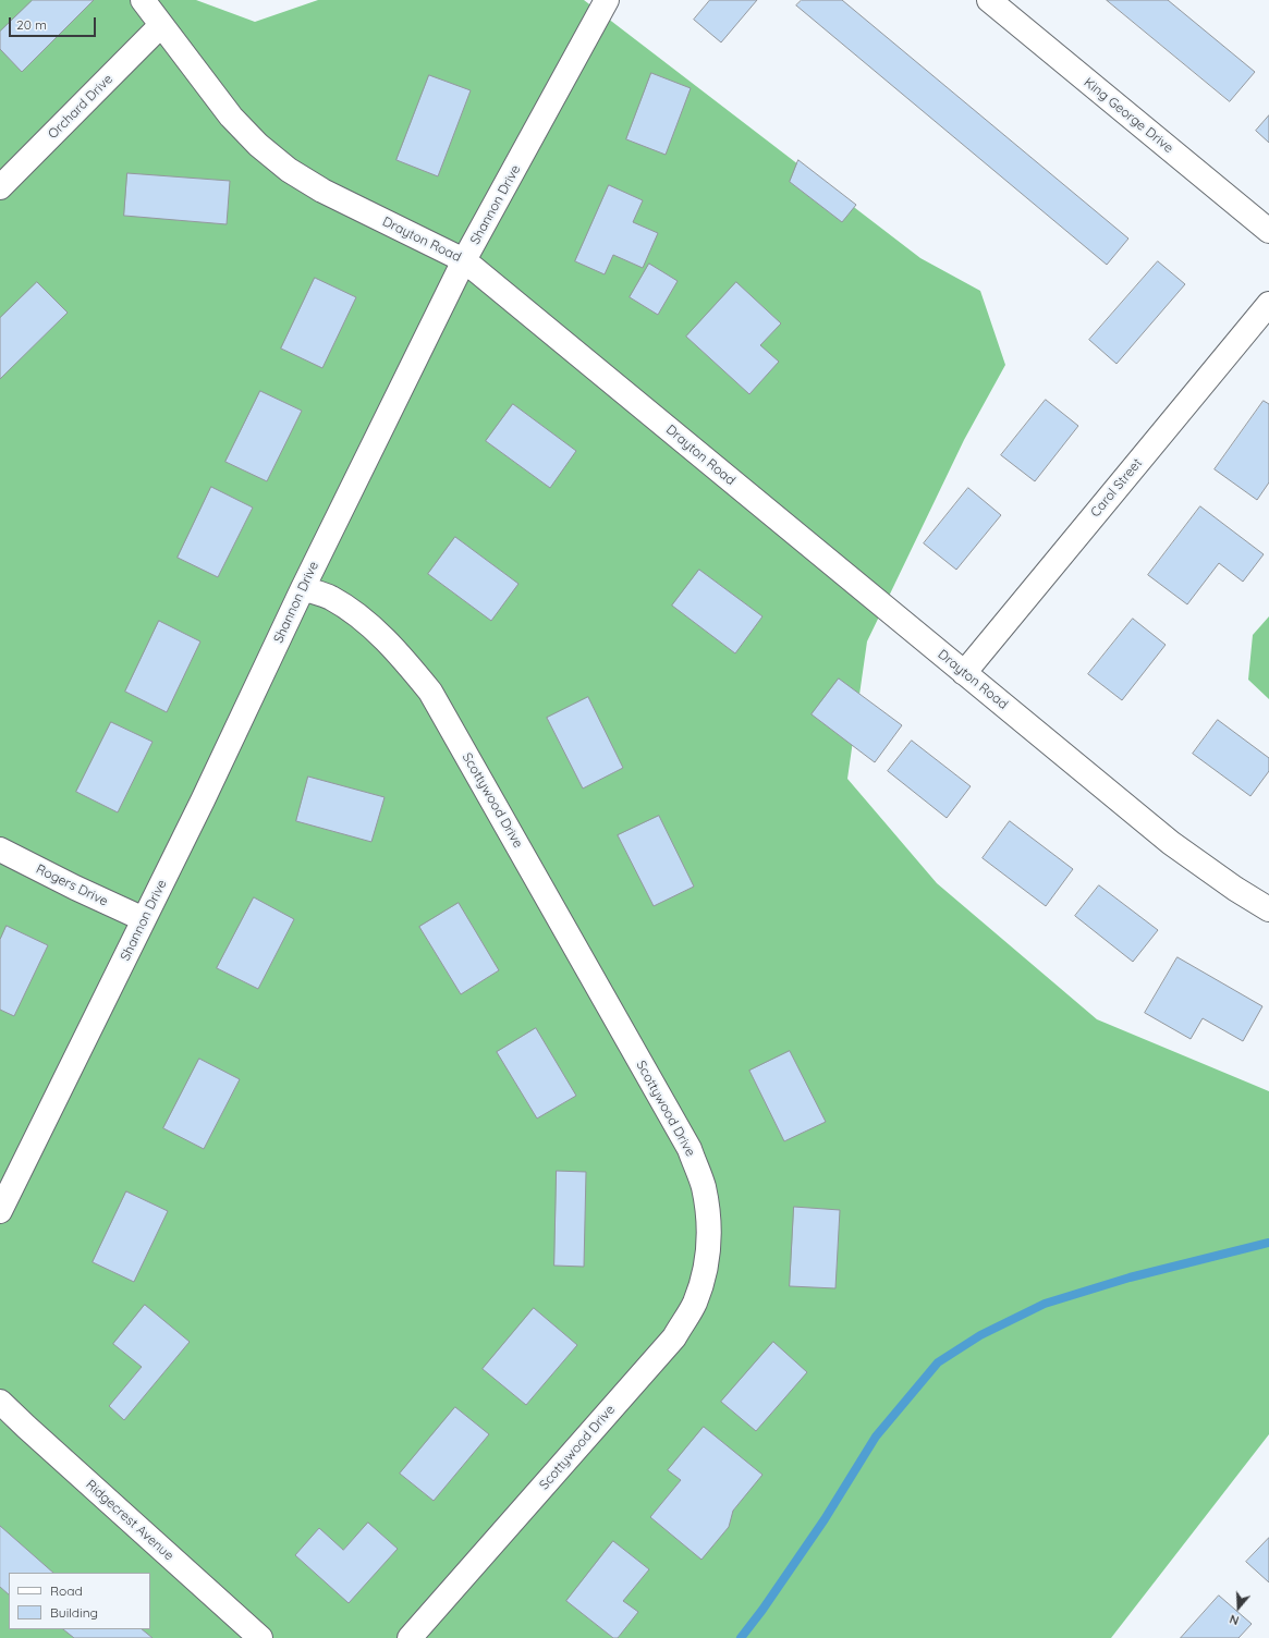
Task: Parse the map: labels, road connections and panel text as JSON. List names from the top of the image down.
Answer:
{
  "streets": {
    "street": [
      "Orchard Drive",
      "King George Drive",
      "Shannon Drive",
      "Drayton Road",
      "Carol Street",
      "Scottywood Drive",
      "Rogers Drive",
      "Ridgecrest Avenue"
    ]
  },
  "crossings": [
    ["Orchard Drive", "Drayton Road"],
    ["Shannon Drive", "Drayton Road"],
    ["Shannon Drive", "Scottywood Drive"],
    ["Shannon Drive", "Rogers Drive"],
    ["Drayton Road", "Carol Street"]
  ],
  "legend": ["Road", "Building"],
  "scale_bar": "20 m",
  "north": "bottom"
}
